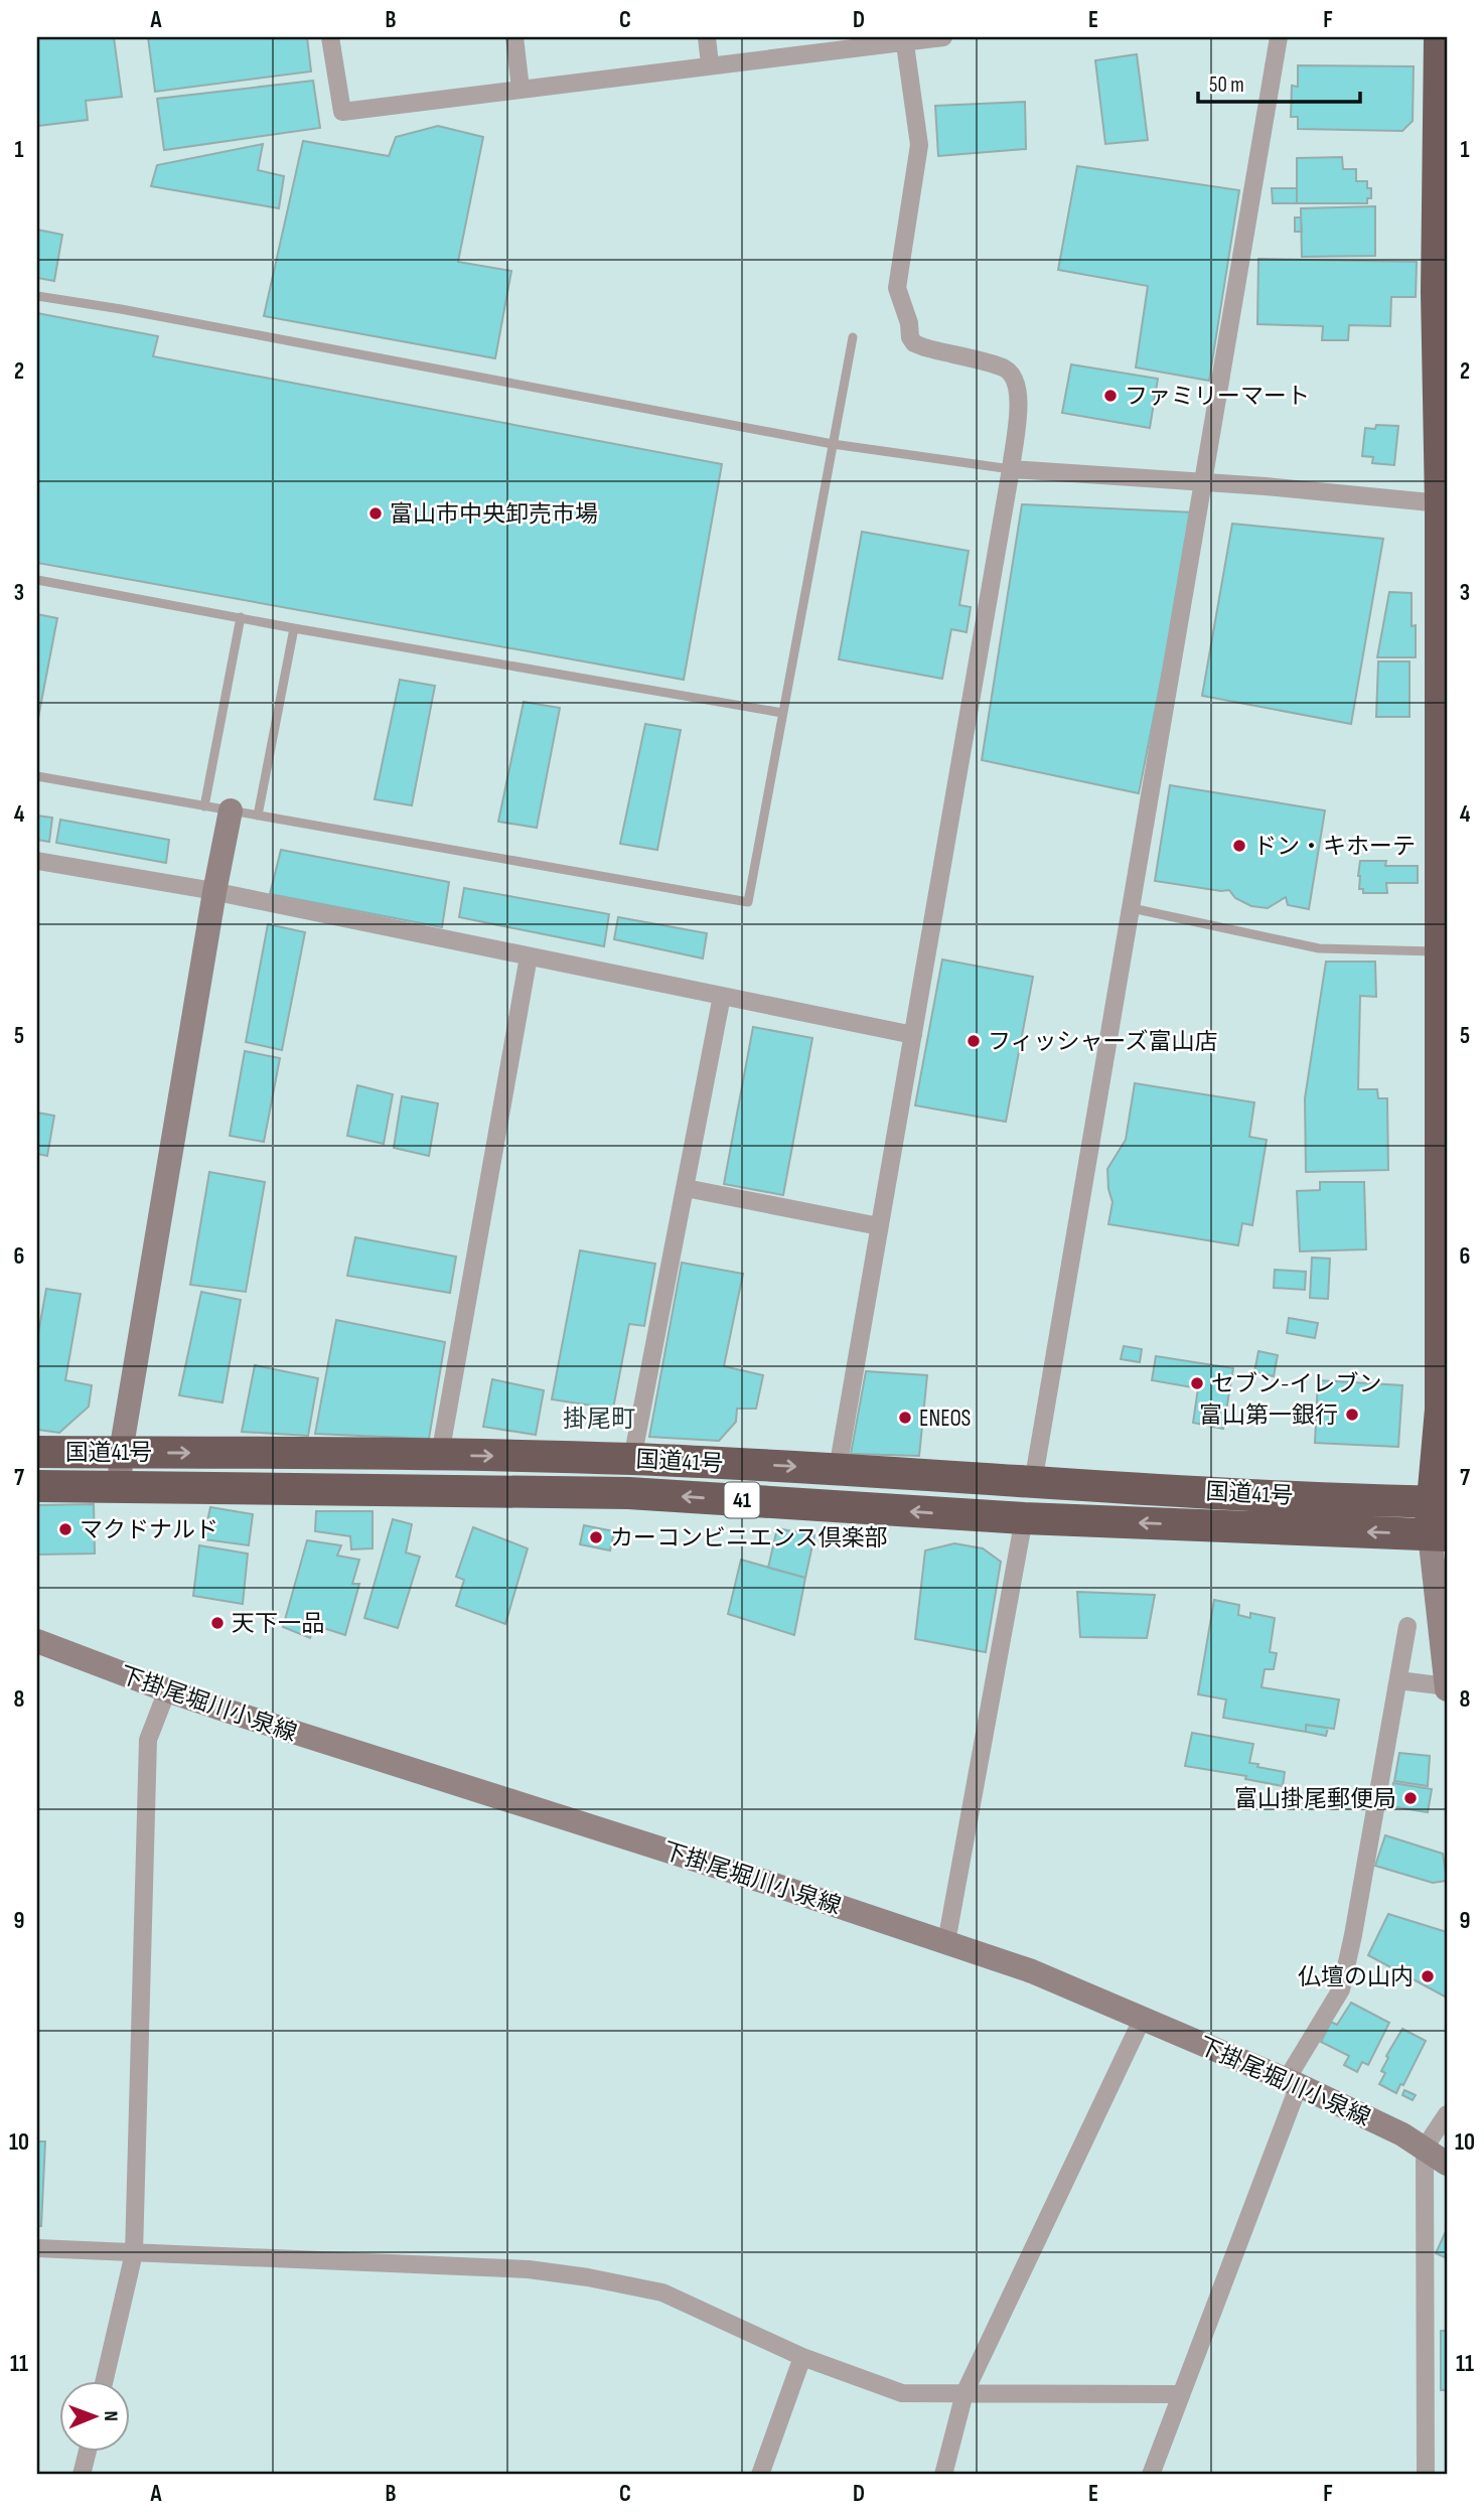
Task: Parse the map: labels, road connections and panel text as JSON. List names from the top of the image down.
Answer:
{
  "streets": {
    "highway": ["国道41号", "41"],
    "main road": ["下掛尾堀川小泉線"]
  },
  "districts": ["掛尾町"],
  "places": [
    "ファミリーマート",
    "富山市中央卸売市場",
    "ドン・キホーテ",
    "フィッシャーズ富山店",
    "セブン-イレブン",
    "富山第一銀行",
    "ENEOS",
    "マクドナルド",
    "カーコンビニエンス倶楽部",
    "天下一品",
    "富山掛尾郵便局",
    "仏壇の山内"
  ],
  "scale_bar": "50 m",
  "north": "right",
  "grid": {
    "columns": [
      "A",
      "B",
      "C",
      "D",
      "E",
      "F"
    ],
    "rows": [
      "1",
      "2",
      "3",
      "4",
      "5",
      "6",
      "7",
      "8",
      "9",
      "10",
      "11"
    ]
  }
}
